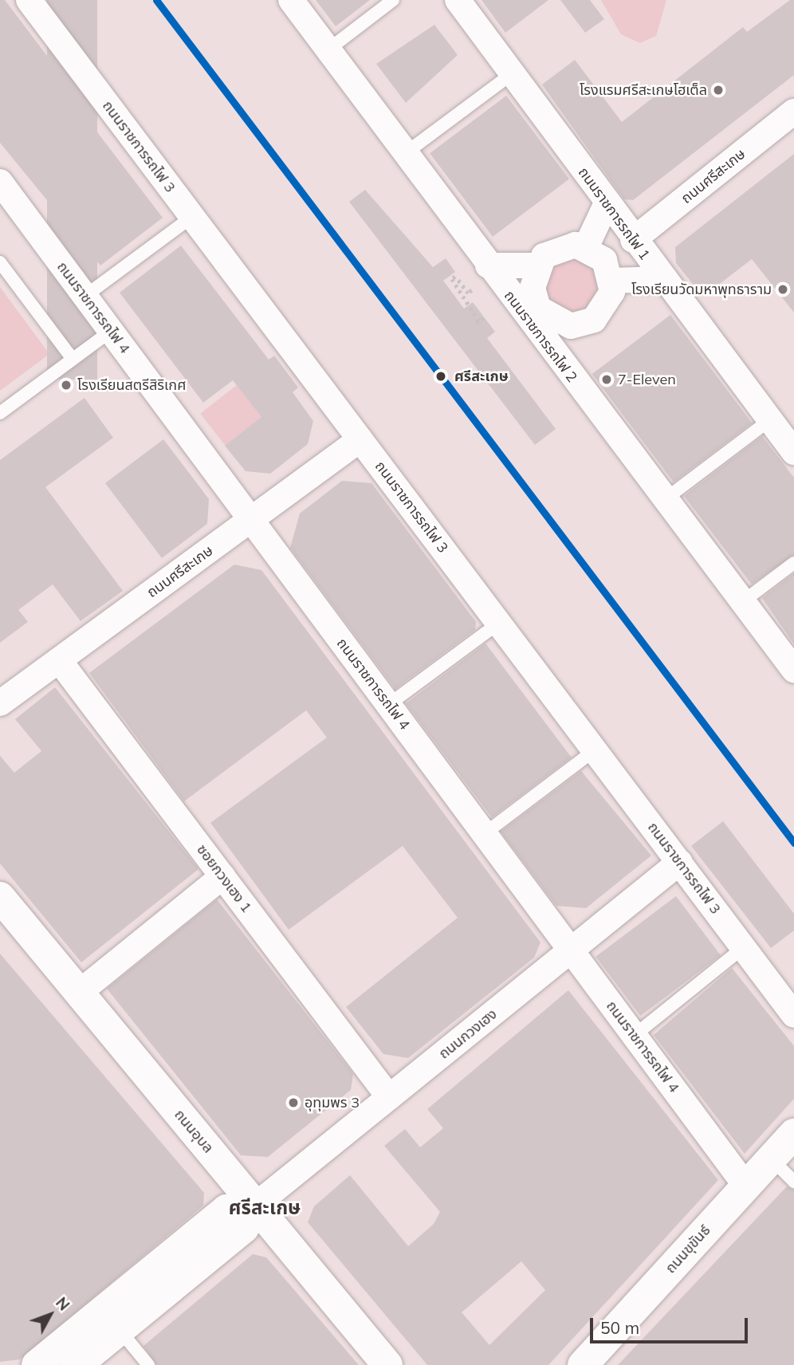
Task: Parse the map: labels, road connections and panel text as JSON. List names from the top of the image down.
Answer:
{
  "streets": {
    "main road": ["ถนนกวงเฮง", "ถนนอุบล", "ถนนขุขันธ์"],
    "street": [
      "ถนนราชการรถไฟ 3",
      "ถนนศรีสะเกษ",
      "ถนนราชการรถไฟ 1",
      "ถนนราชการรถไฟ 4",
      "ถนนราชการรถไฟ 2",
      "ซอยกวงเฮง 1"
    ]
  },
  "crossings": [
    ["ถนนราชการรถไฟ 3", "ถนนศรีสะเกษ"],
    ["ถนนราชการรถไฟ 3", "ถนนกวงเฮง"],
    ["ถนนศรีสะเกษ", "ถนนราชการรถไฟ 1"],
    ["ถนนศรีสะเกษ", "ถนนราชการรถไฟ 4"],
    ["ถนนศรีสะเกษ", "ซอยกวงเฮง 1"],
    ["ถนนราชการรถไฟ 4", "ถนนกวงเฮง"],
    ["ถนนราชการรถไฟ 4", "ถนนขุขันธ์"],
    ["ซอยกวงเฮง 1", "ถนนกวงเฮง"],
    ["ถนนกวงเฮง", "ถนนอุบล"]
  ],
  "districts": ["ศรีสะเกษ"],
  "places": [
    "โรงแรมศรีสะเกษโฮเต็ล",
    "โรงเรียนวัดมหาพุทธาราม",
    "ศรีสะเกษ",
    "7-Eleven",
    "โรงเรียนสตรีสิริเกศ",
    "อุทุมพร 3"
  ],
  "scale_bar": "50 m",
  "north": "top right"
}
